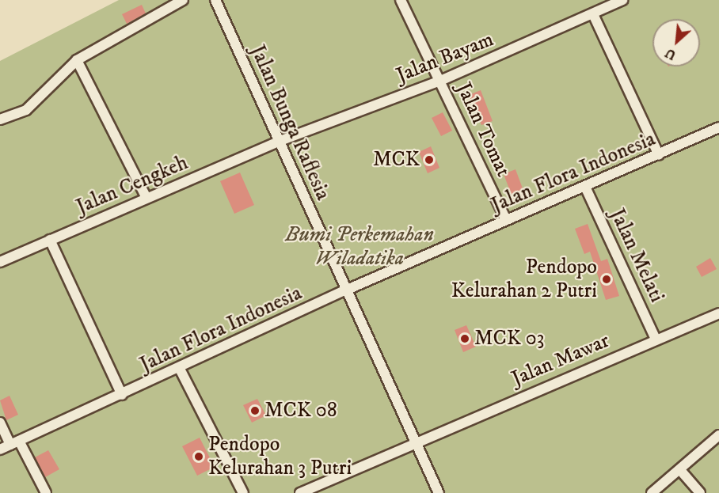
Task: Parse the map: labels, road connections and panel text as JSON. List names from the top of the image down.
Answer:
{
  "streets": {
    "street": [
      "Jalan Bayam",
      "Jalan Bunga Raflesia",
      "Jalan Tomat",
      "Jalan Flora Indonesia",
      "Jalan Cengkeh",
      "Jalan Melati",
      "Jalan Mawar"
    ]
  },
  "crossings": [
    ["Jalan Bayam", "Jalan Bunga Raflesia"],
    ["Jalan Bayam", "Jalan Tomat"],
    ["Jalan Bayam", "Jalan Cengkeh"],
    ["Jalan Bunga Raflesia", "Jalan Flora Indonesia"],
    ["Jalan Bunga Raflesia", "Jalan Cengkeh"],
    ["Jalan Bunga Raflesia", "Jalan Mawar"],
    ["Jalan Tomat", "Jalan Flora Indonesia"],
    ["Jalan Flora Indonesia", "Jalan Melati"],
    ["Jalan Melati", "Jalan Mawar"]
  ],
  "parks": ["Bumi Perkemahan Wiladatika"],
  "places": [
    "MCK",
    "Pendopo Kelurahan 2 Putri",
    "MCK 03",
    "MCK 08",
    "Pendopo Kelurahan 3 Putri"
  ],
  "north": "bottom left"
}
